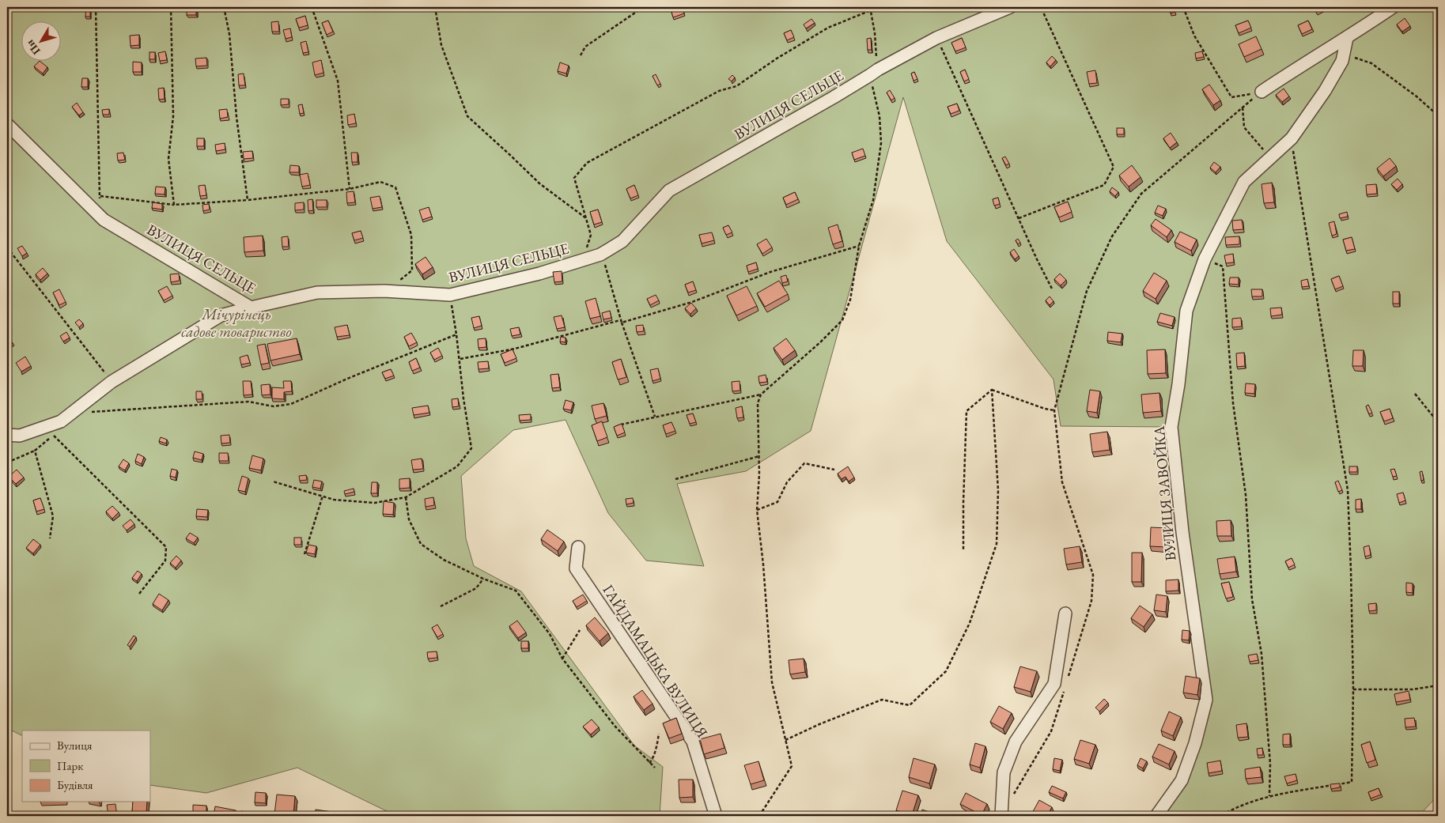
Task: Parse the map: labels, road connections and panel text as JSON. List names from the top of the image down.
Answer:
{
  "streets": {
    "street": ["ВУЛИЦЯ СЕЛЬЦЕ", "ВУЛИЦЯ ЗАВОЙКА", "ГАЙДАМАЦЬКА ВУЛИЦЯ"]
  },
  "parks": ["Мічурінець садове товариство"],
  "legend": ["Вулиця", "Парк", "Будівля"],
  "north": "bottom left"
}
